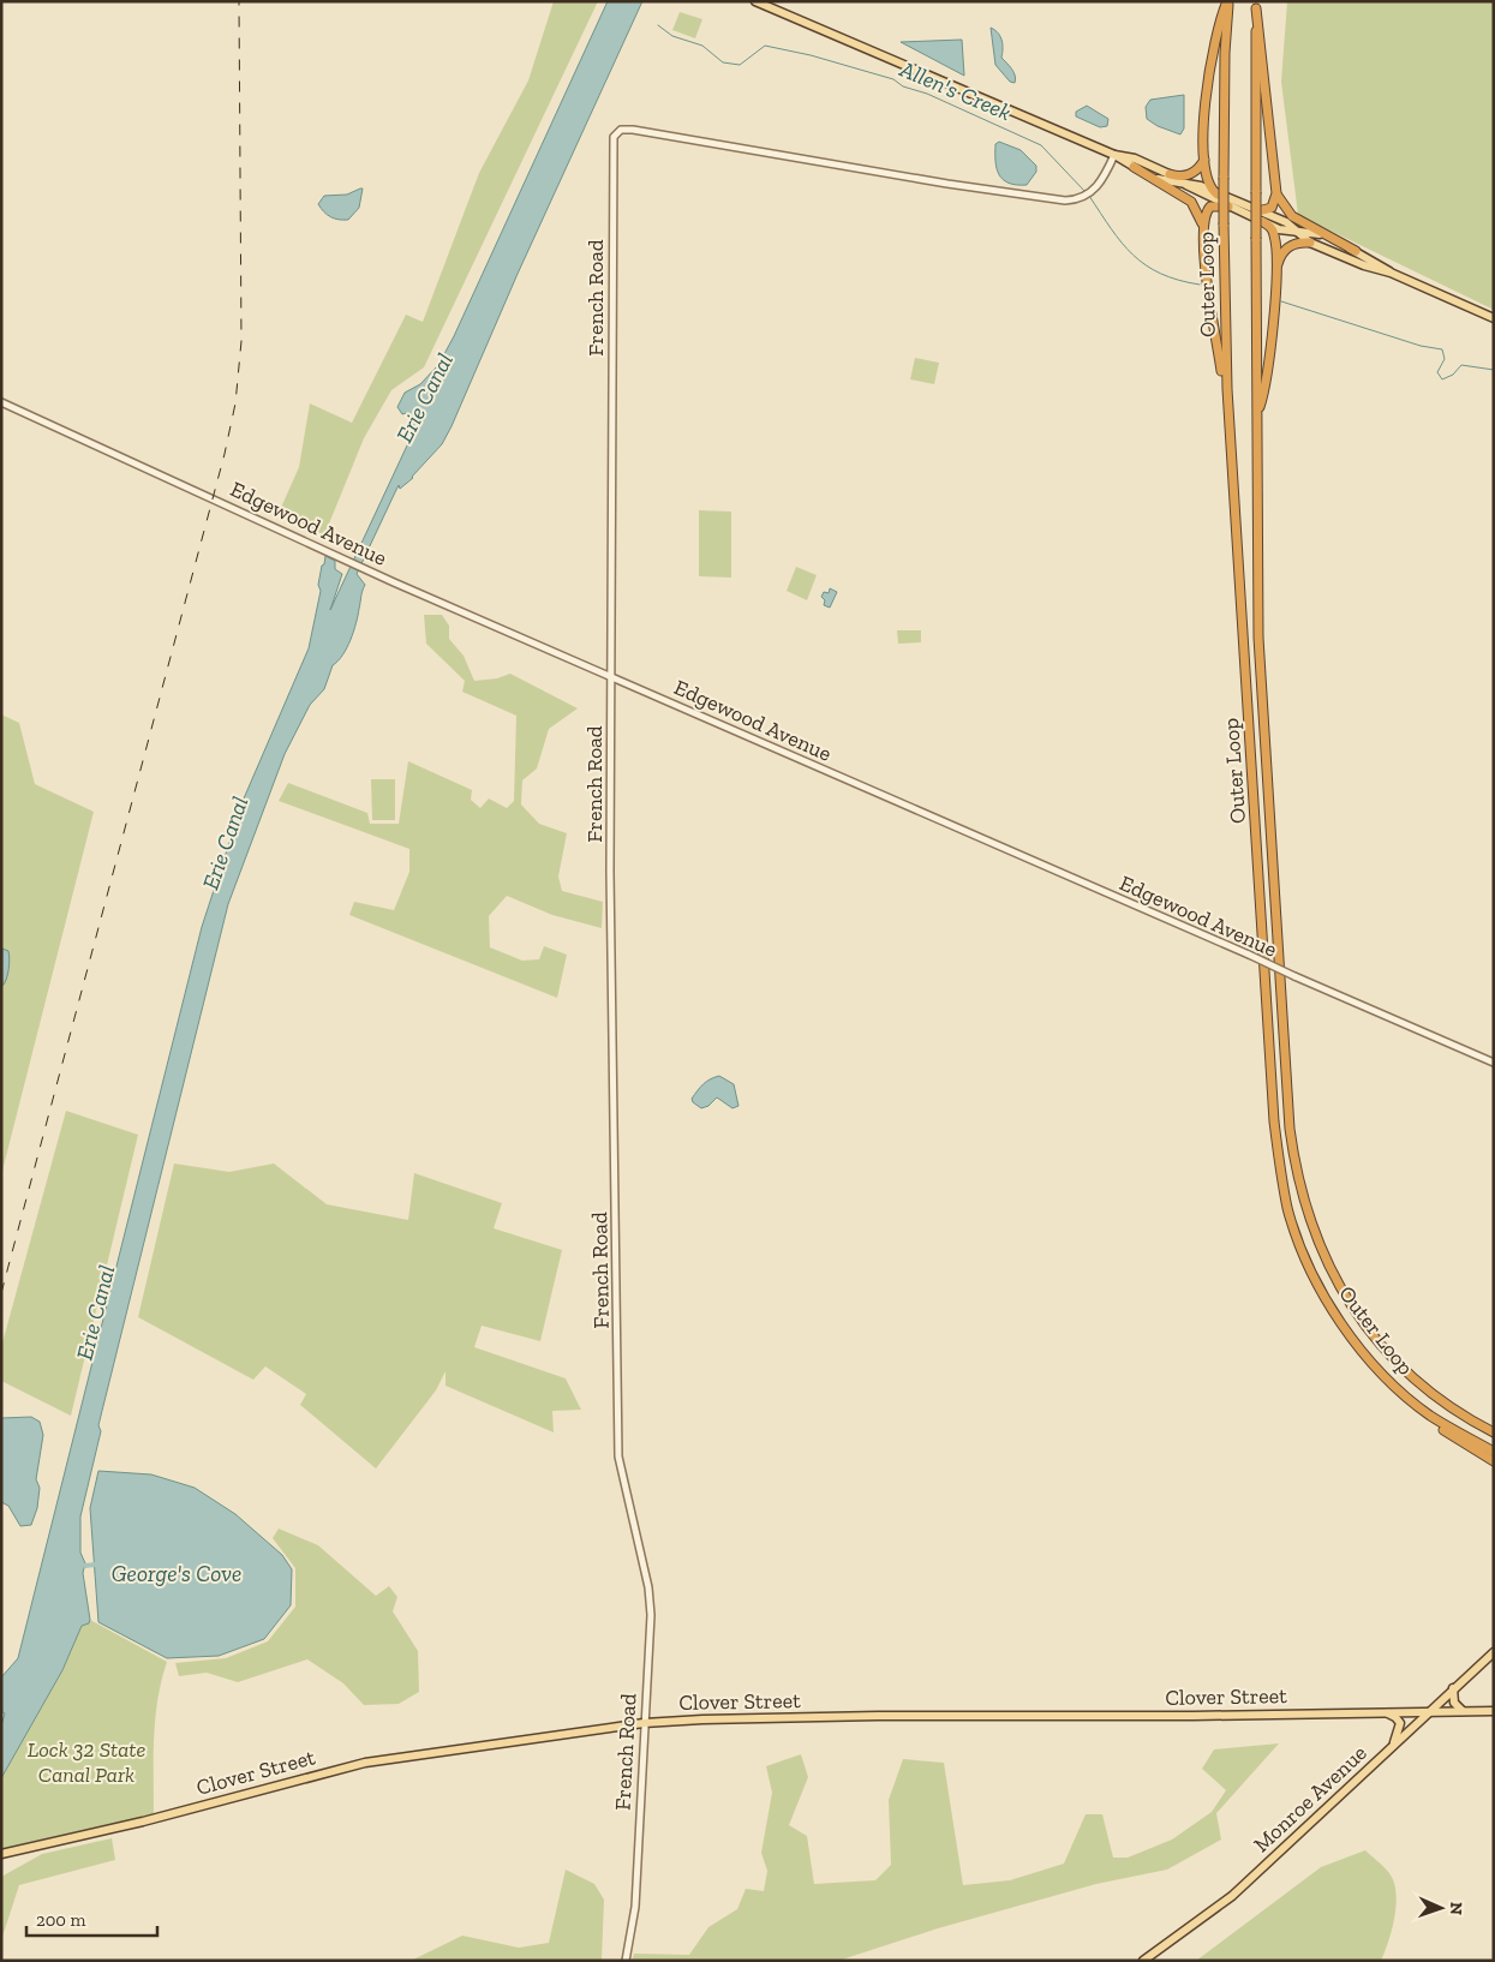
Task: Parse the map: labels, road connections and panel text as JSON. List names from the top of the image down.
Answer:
{
  "streets": {
    "highway": ["Outer Loop"],
    "main road": ["Clover Street", "Monroe Avenue"],
    "street": ["French Road", "Edgewood Avenue"]
  },
  "crossings": [
    ["French Road", "Edgewood Avenue"],
    ["French Road", "Clover Street"],
    ["Clover Street", "Monroe Avenue"]
  ],
  "water": ["Allen's Creek", "Erie Canal", "George's Cove"],
  "parks": ["Lock 32 State Canal Park"],
  "scale_bar": "200 m",
  "north": "right"
}
